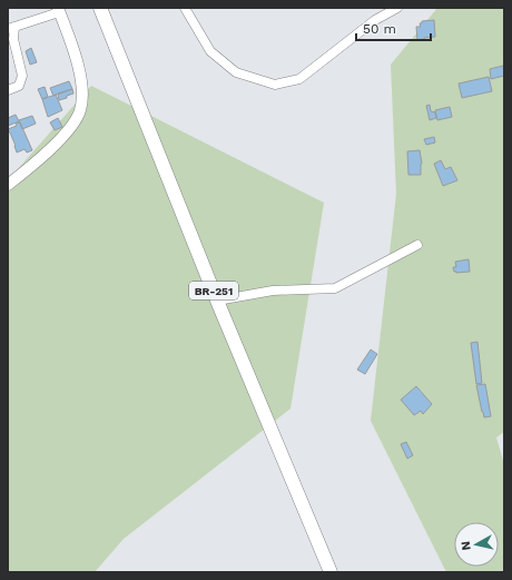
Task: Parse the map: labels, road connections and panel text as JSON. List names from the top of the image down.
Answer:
{
  "streets": {
    "main road": ["BR-251"]
  },
  "scale_bar": "50 m",
  "north": "left"
}
